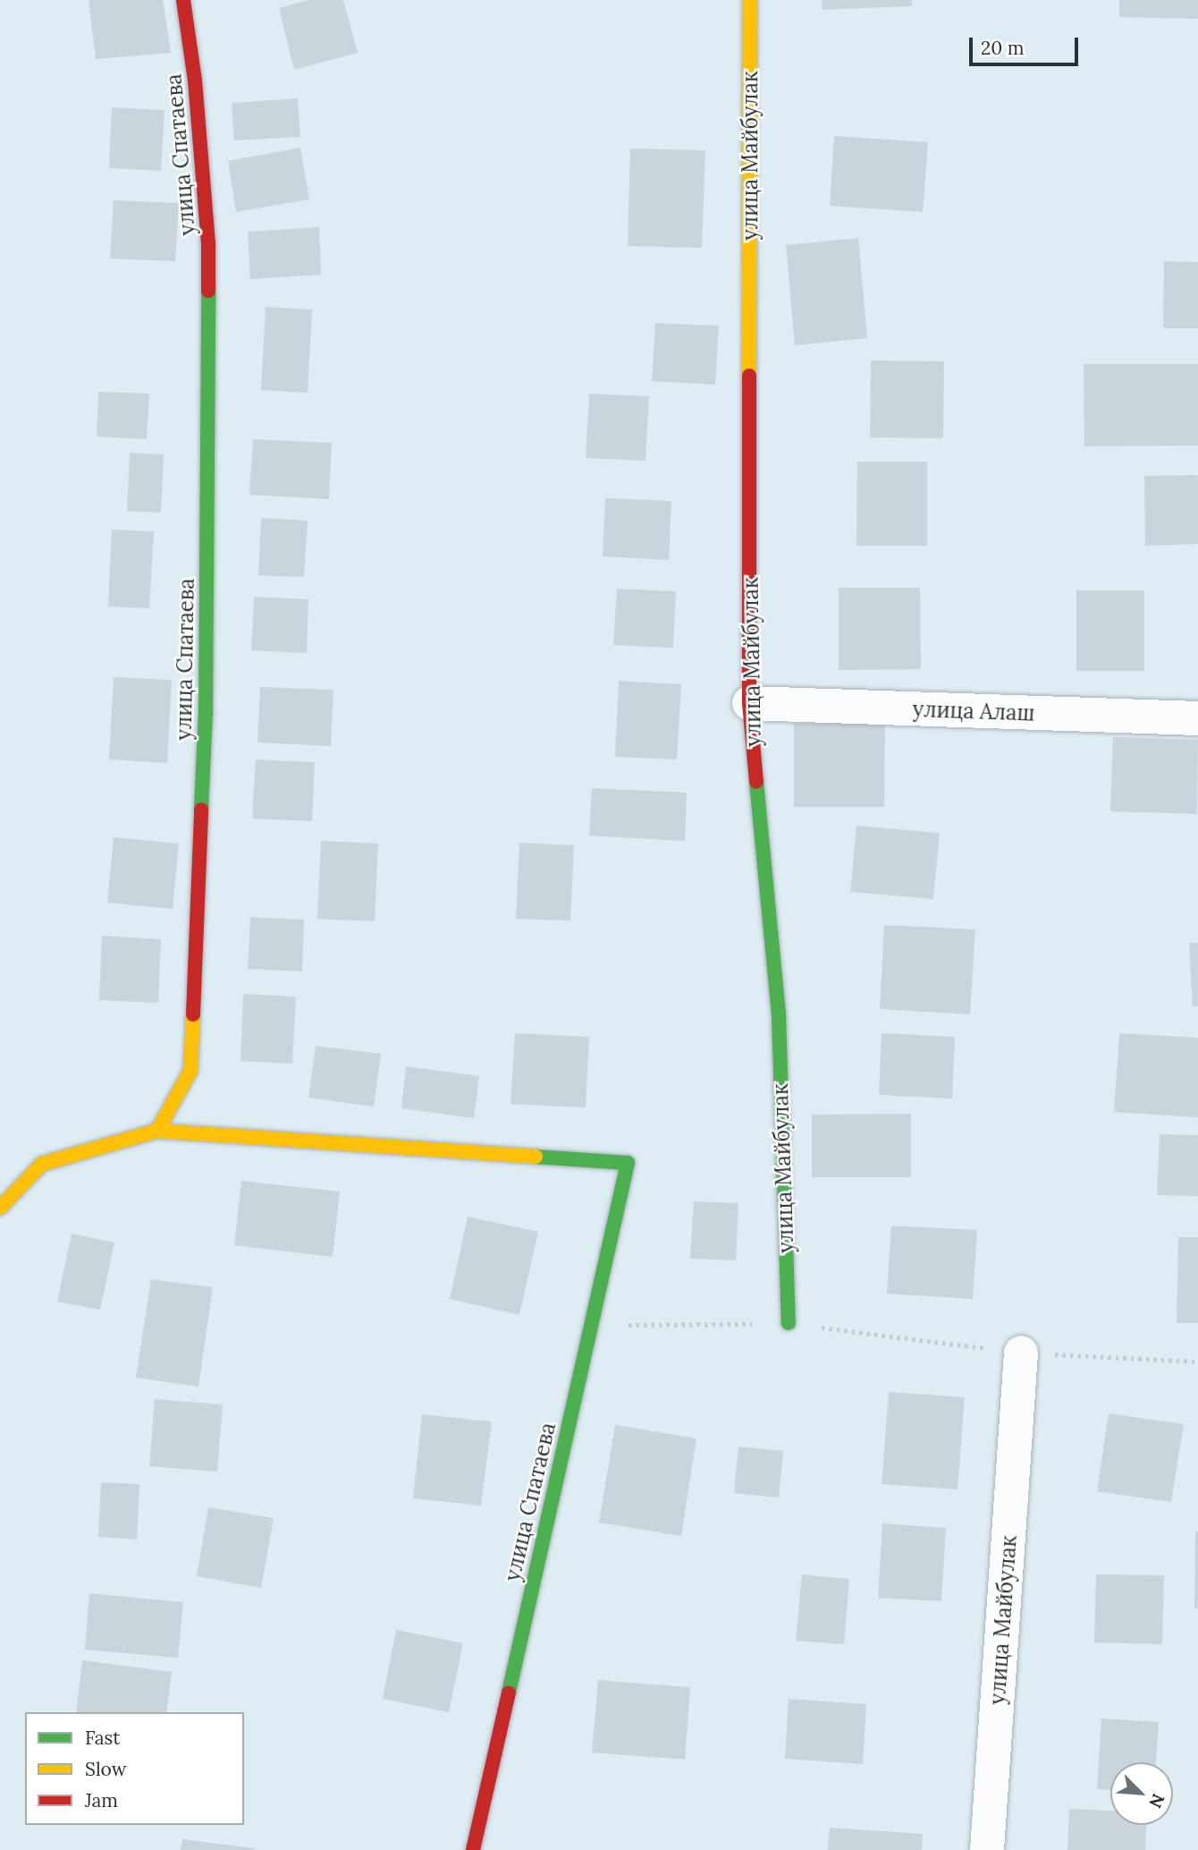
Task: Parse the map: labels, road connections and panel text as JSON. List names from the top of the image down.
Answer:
{
  "streets": {
    "street": ["улица Спатаева", "улица Майбулак", "улица Алаш"]
  },
  "crossings": [
    ["улица Майбулак", "улица Алаш"]
  ],
  "legend": ["Fast", "Slow", "Jam"],
  "scale_bar": "20 m",
  "north": "bottom right"
}
